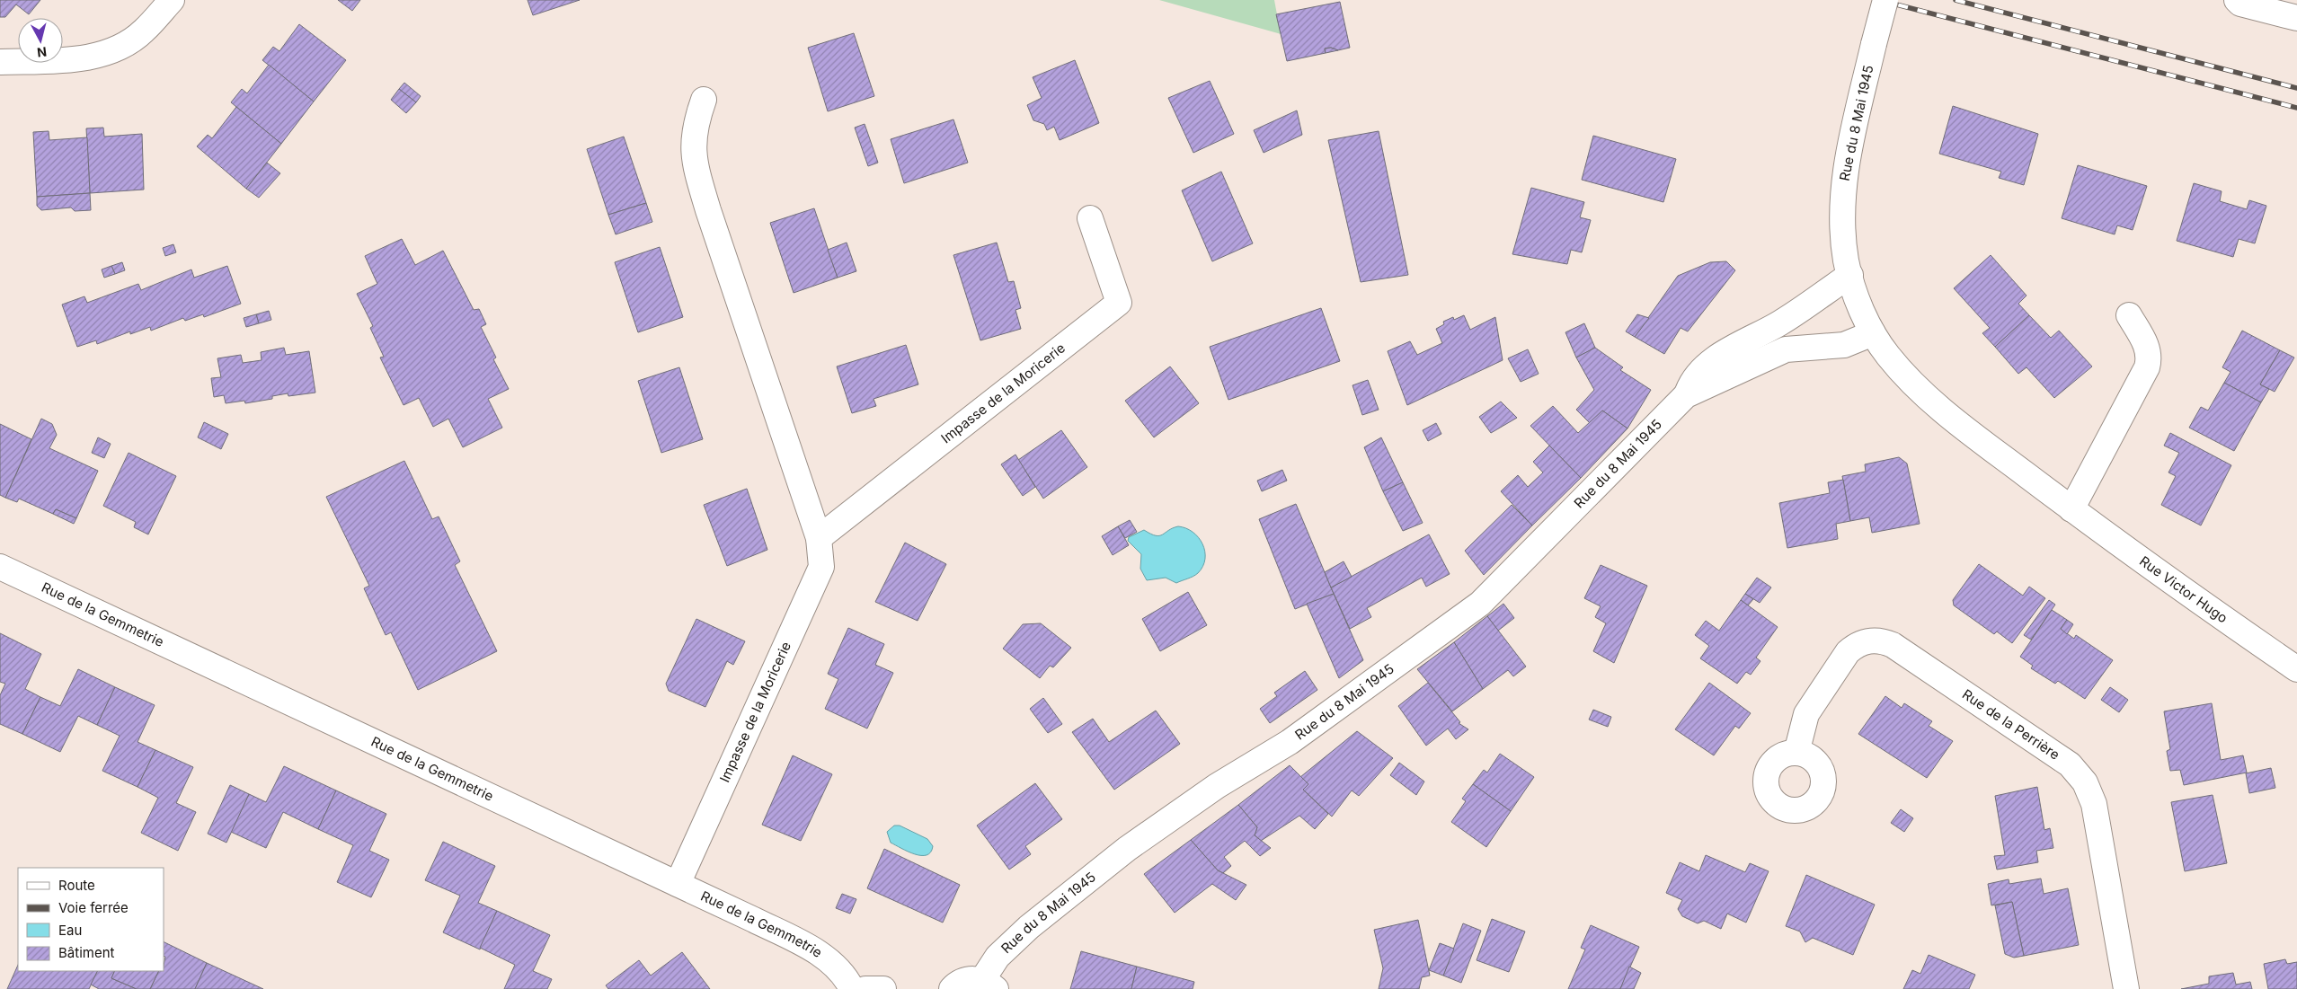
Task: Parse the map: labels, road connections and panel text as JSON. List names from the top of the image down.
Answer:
{
  "streets": {
    "street": [
      "Rue du 8 Mai 1945",
      "Impasse de la Moricerie",
      "Rue Victor Hugo",
      "Rue de la Gemmetrie",
      "Rue de la Perrière"
    ]
  },
  "crossings": [
    ["Rue du 8 Mai 1945", "Rue Victor Hugo"],
    ["Impasse de la Moricerie", "Rue de la Gemmetrie"]
  ],
  "legend": [
    "Route",
    "Voie ferrée",
    "Eau",
    "Bâtiment"
  ],
  "north": "bottom"
}
